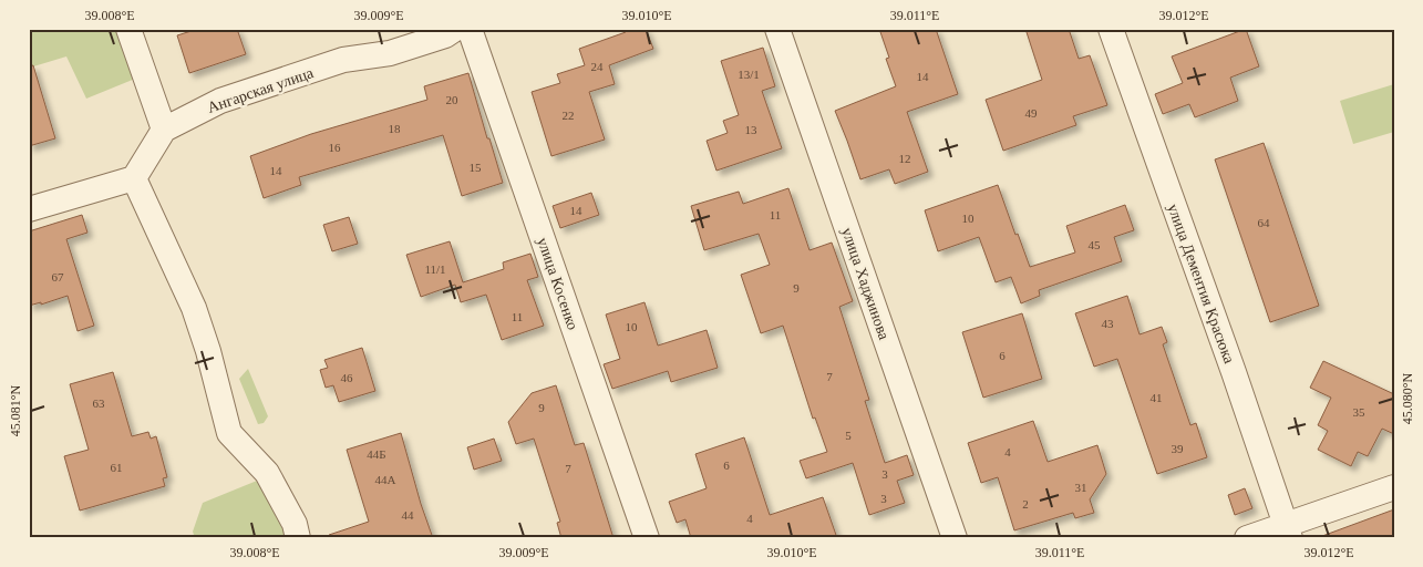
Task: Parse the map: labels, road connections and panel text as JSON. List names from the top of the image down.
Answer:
{
  "streets": {
    "street": [
      "Ангарская улица",
      "улица Косенко",
      "улица Хаджинова",
      "улица Дементия Красюка"
    ]
  },
  "house_numbers": [
    "24",
    "13/1",
    "14",
    "20",
    "49",
    "22",
    "18",
    "13",
    "16",
    "12",
    "15",
    "14",
    "14",
    "11",
    "10",
    "64",
    "45",
    "11/1",
    "67",
    "9",
    "11",
    "43",
    "10",
    "6",
    "7",
    "46",
    "41",
    "63",
    "9",
    "35",
    "5",
    "39",
    "4",
    "44Б",
    "6",
    "61",
    "7",
    "3",
    "44А",
    "31",
    "3",
    "2",
    "44",
    "4"
  ],
  "coordinates": [
    "39.008°E",
    "39.009°E",
    "39.010°E",
    "39.011°E",
    "39.012°E",
    "45.080°N",
    "45.081°N"
  ]
}
